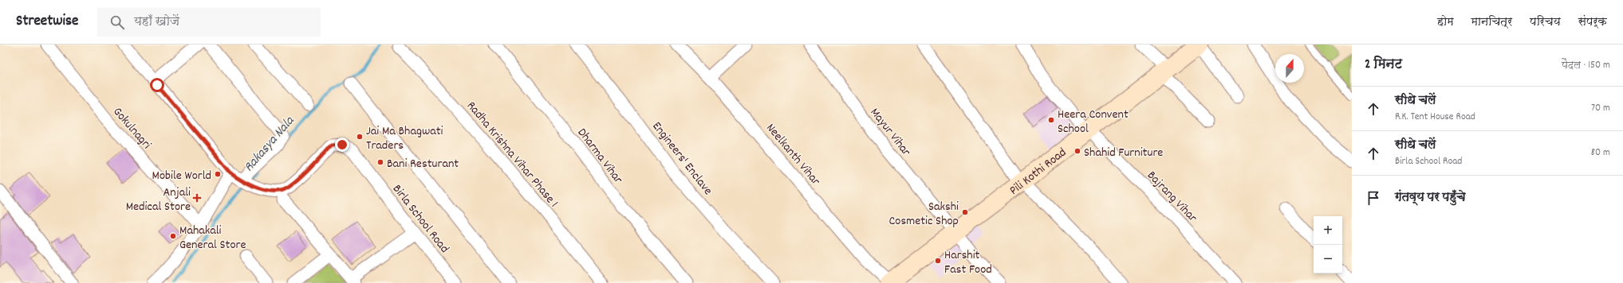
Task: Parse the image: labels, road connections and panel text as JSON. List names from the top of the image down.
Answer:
{
  "streets": {
    "street": [
      "Gokulnagri",
      "Mayur Vihar",
      "Radha Krishna Vihar Phase 1",
      "Neelkanth Vihar",
      "Dharma Vihar",
      "Engineers' Enclave",
      "Pili Kothi Road",
      "Bajrang Vihar",
      "Birla School Road"
    ]
  },
  "crossings": [
    ["Mayur Vihar", "Pili Kothi Road"],
    ["Neelkanth Vihar", "Pili Kothi Road"],
    ["Pili Kothi Road", "Bajrang Vihar"]
  ],
  "water": ["Rakasya Nala"],
  "places": {
    "other": [
      "Heera Convent School",
      "Jai Ma Bhagwati Traders",
      "Shahid Furniture",
      "Bani Resturant",
      "Mobile World",
      "Sakshi Cosmetic Shop",
      "Mahakali General Store",
      "Harshit Fast Food"
    ],
    "health": ["Anjali Medical Store"]
  },
  "north": "top",
  "page": {
    "header": "Streetwise",
    "search": "यहाँ खोजें",
    "nav": [
      "होम",
      "मानचित्र",
      "परिचय",
      "संपर्क"
    ],
    "heading": ["2 मिनट", "पैदल · 150 m"],
    "list": [
      ["सीधे चलें", "R.K. Tent House Road", "70 m"],
      ["सीधे चलें", "Birla School Road", "80 m"],
      "गंतव्य पर पहुँचे"
    ],
    "map_buttons": ["+", "−"]
  }
}
